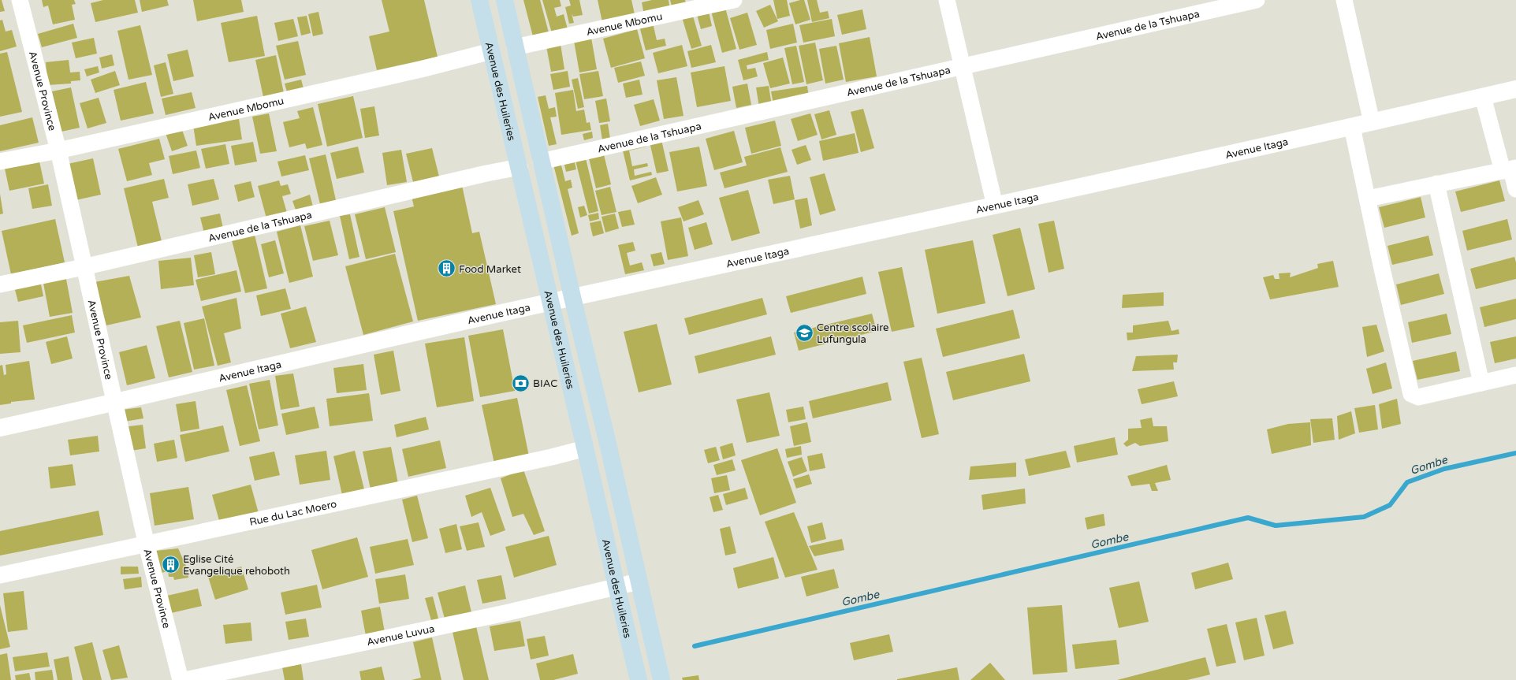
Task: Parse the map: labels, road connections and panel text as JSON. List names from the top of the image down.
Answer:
{
  "streets": {
    "main road": ["Avenue des Huileries"],
    "street": [
      "Avenue Mbomu",
      "Avenue de la Tshuapa",
      "Avenue Province",
      "Avenue Itaga",
      "Rue du Lac Moero",
      "Avenue Luvua"
    ]
  },
  "crossings": [
    ["Avenue Mbomu", "Avenue Province"],
    ["Avenue Mbomu", "Avenue des Huileries"],
    ["Avenue de la Tshuapa", "Avenue Province"],
    ["Avenue de la Tshuapa", "Avenue des Huileries"],
    ["Avenue Province", "Avenue Itaga"],
    ["Avenue Province", "Rue du Lac Moero"],
    ["Avenue des Huileries", "Avenue Itaga"],
    ["Avenue des Huileries", "Rue du Lac Moero"],
    ["Avenue des Huileries", "Avenue Luvua"]
  ],
  "water": ["Gombe"],
  "places": {
    "building": ["Food Market", "Eglise Cité Evangelique rehoboth"],
    "school or university": ["Centre scolaire Lufungula"],
    "bank": ["BIAC"]
  }
}
